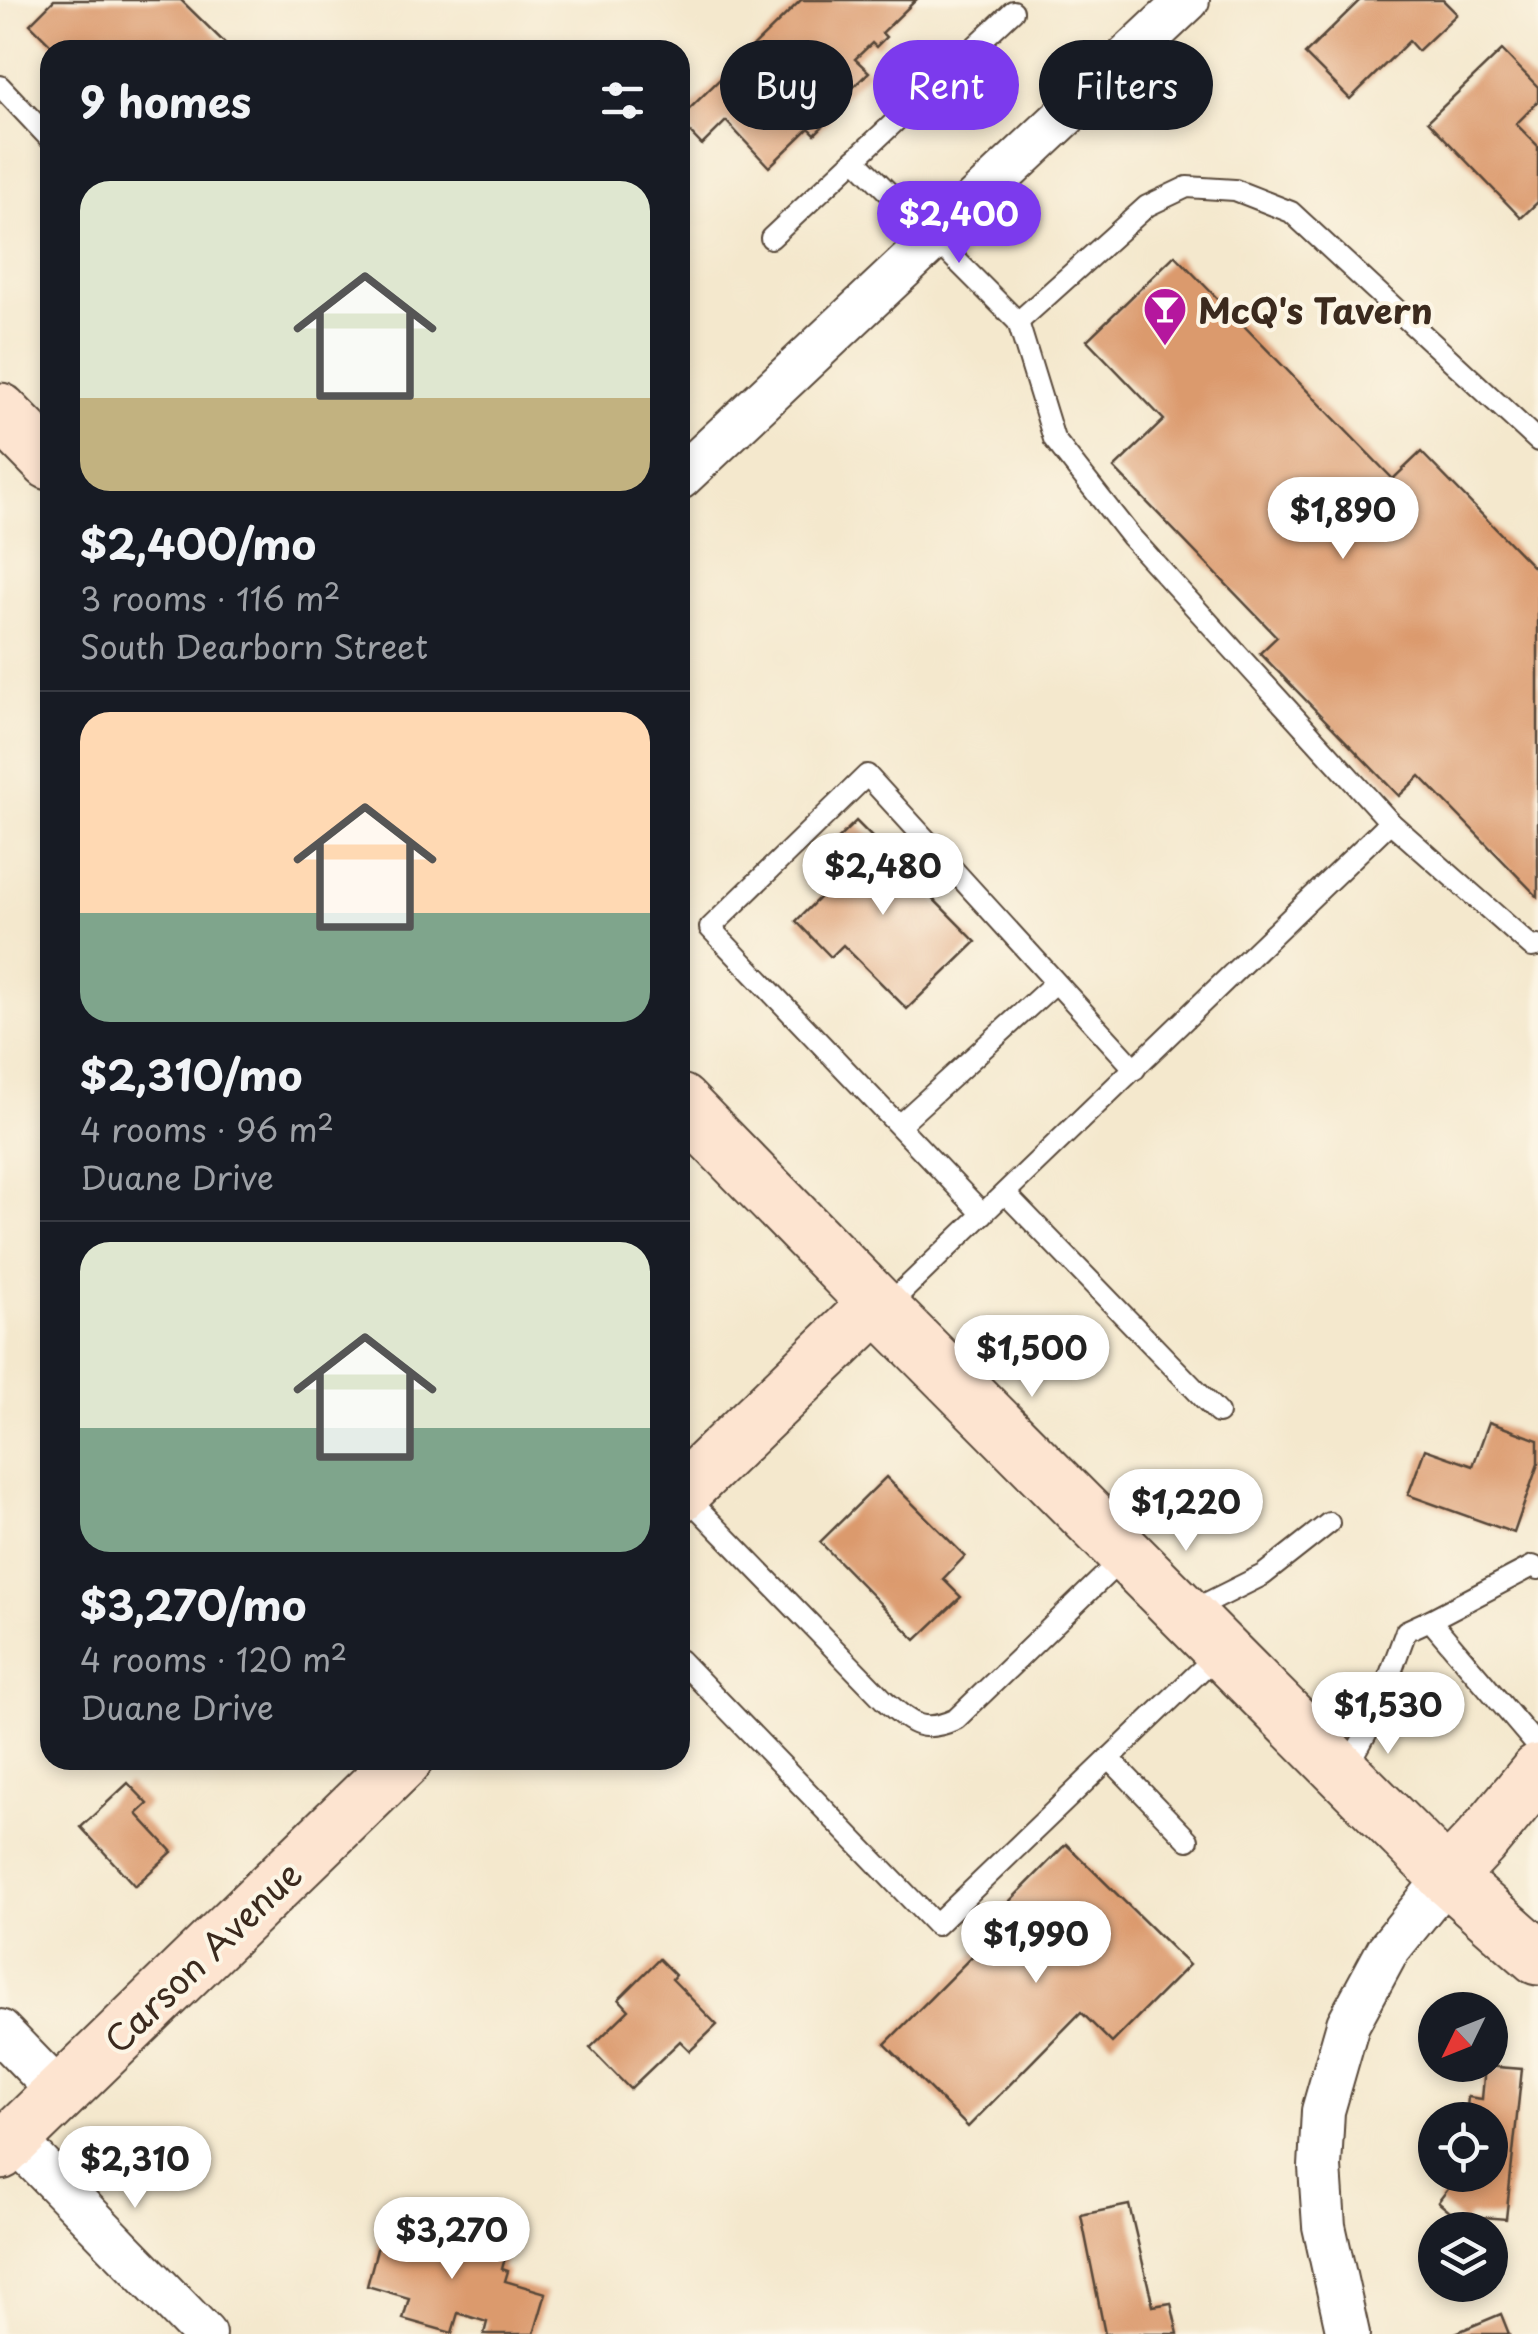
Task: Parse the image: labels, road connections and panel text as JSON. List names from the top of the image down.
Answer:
{
  "streets": {
    "main road": ["Carson Avenue"]
  },
  "places": {
    "bar": ["McQ's Tavern"]
  },
  "north": "bottom left",
  "page": {
    "chip": ["Buy", "Rent", "Filters"],
    "heading": "9 homes",
    "list": [
      {
        "name": "$2,400/mo",
        "note": "3 rooms · 116 m² · South Dearborn Street"
      },
      {
        "name": "$2,310/mo",
        "note": "4 rooms · 96 m² · Duane Drive"
      },
      {
        "name": "$3,270/mo",
        "note": "4 rooms · 120 m² · Duane Drive"
      }
    ],
    "price": [
      "$2,400",
      "$1,890",
      "$2,480",
      "$1,500",
      "$1,220",
      "$1,530",
      "$1,990",
      "$2,310",
      "$3,270"
    ]
  }
}
